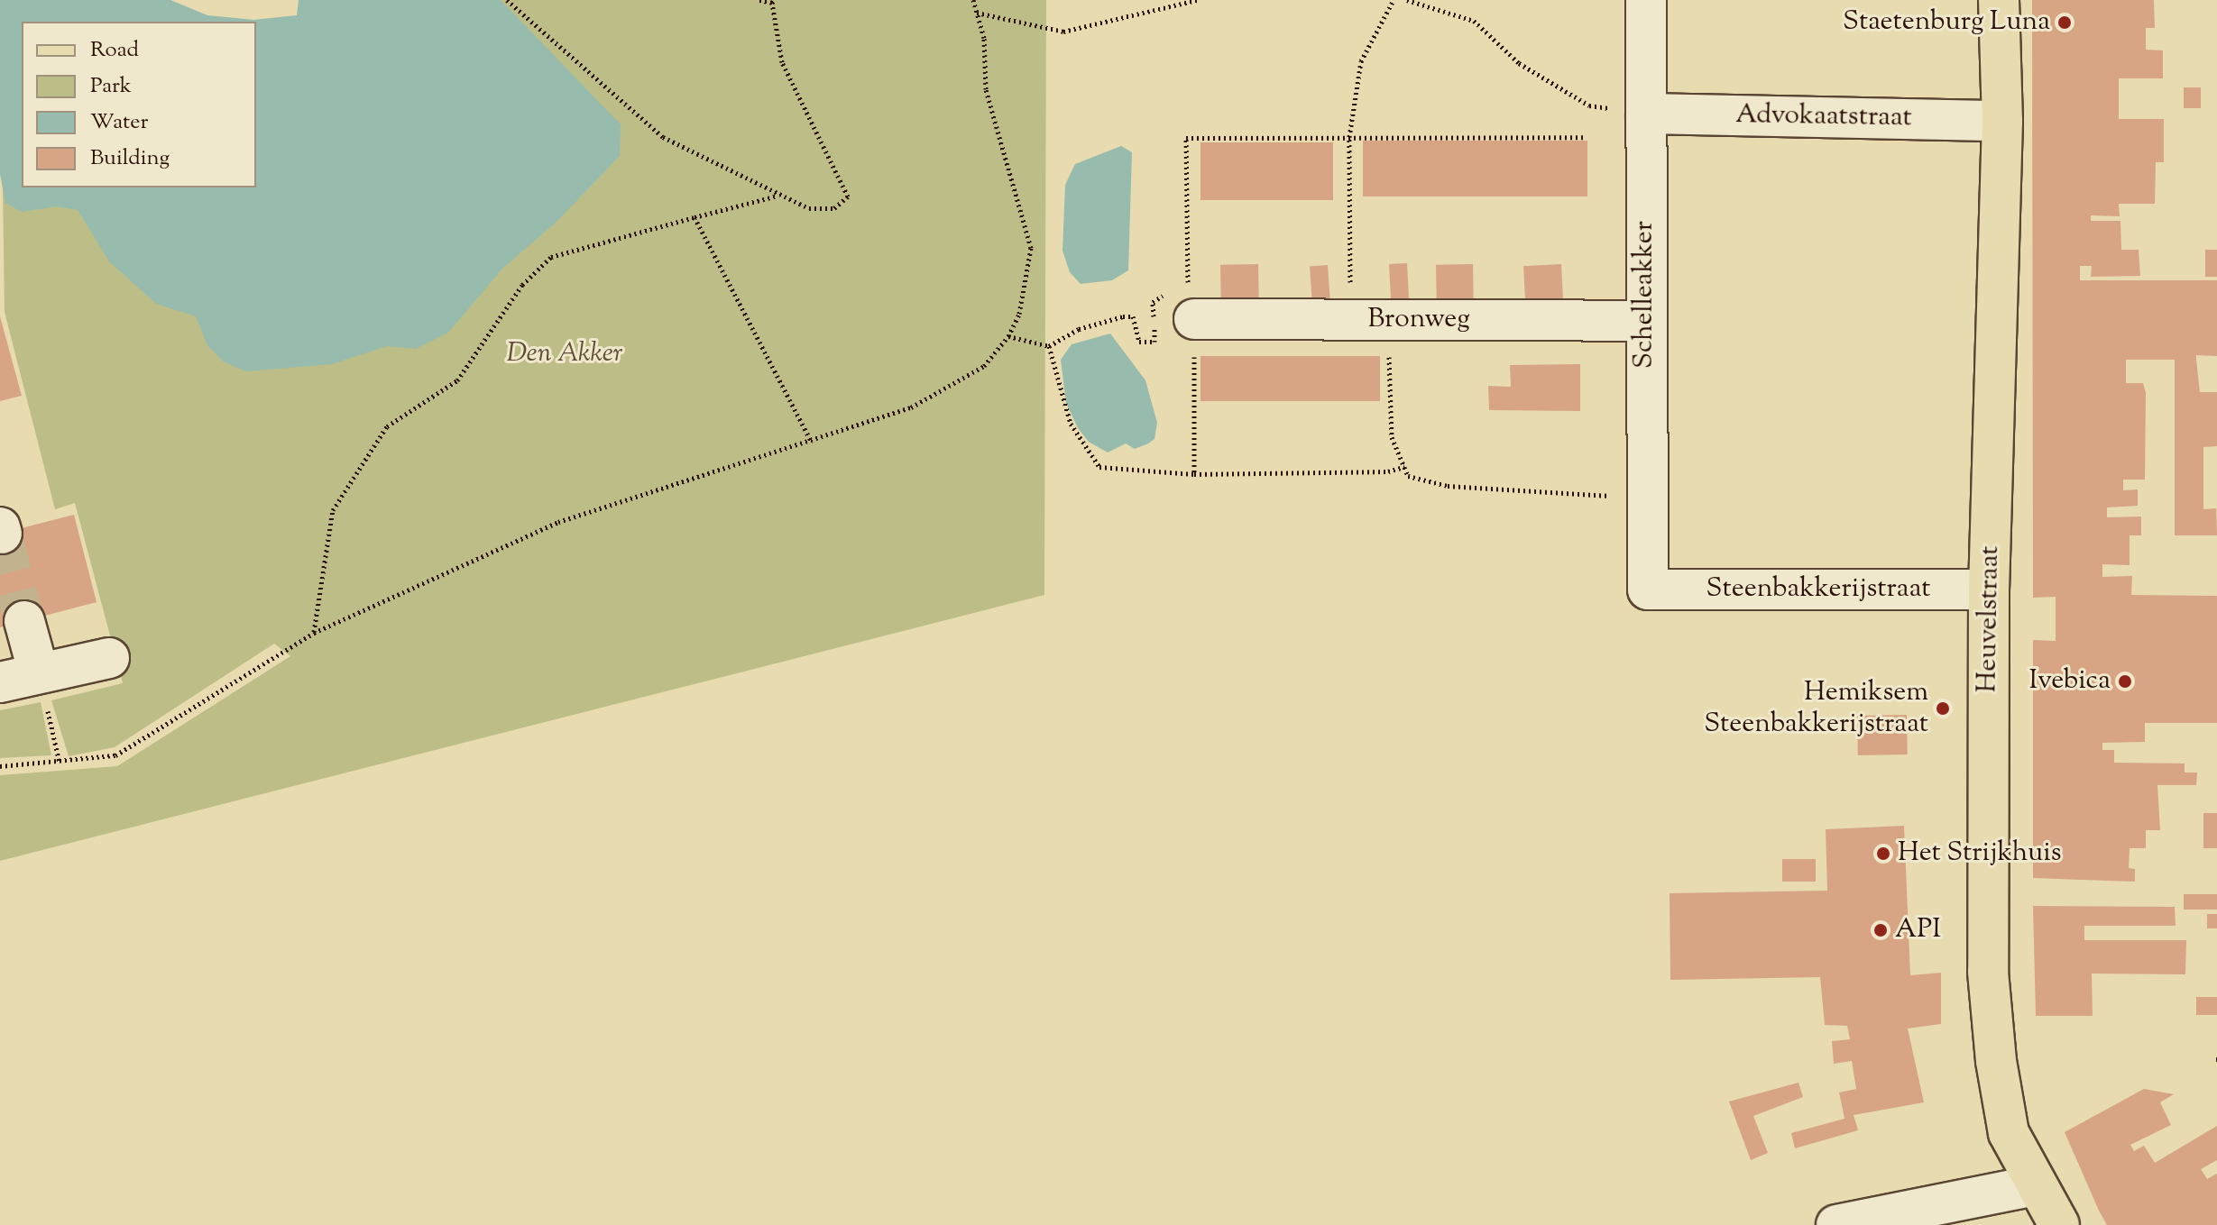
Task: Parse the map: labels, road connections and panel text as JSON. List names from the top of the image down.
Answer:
{
  "streets": {
    "main road": ["Heuvelstraat"],
    "street": [
      "Advokaatstraat",
      "Schelleakker",
      "Bronweg",
      "Steenbakkerijstraat"
    ]
  },
  "crossings": [
    ["Advokaatstraat", "Schelleakker"],
    ["Advokaatstraat", "Heuvelstraat"],
    ["Schelleakker", "Bronweg"],
    ["Schelleakker", "Steenbakkerijstraat"],
    ["Steenbakkerijstraat", "Heuvelstraat"]
  ],
  "parks": ["Den Akker"],
  "places": [
    "Staetenburg Luna",
    "Ivebica",
    "Hemiksem Steenbakkerijstraat",
    "Het Strijkhuis",
    "API"
  ],
  "legend": [
    "Road",
    "Park",
    "Water",
    "Building"
  ]
}
